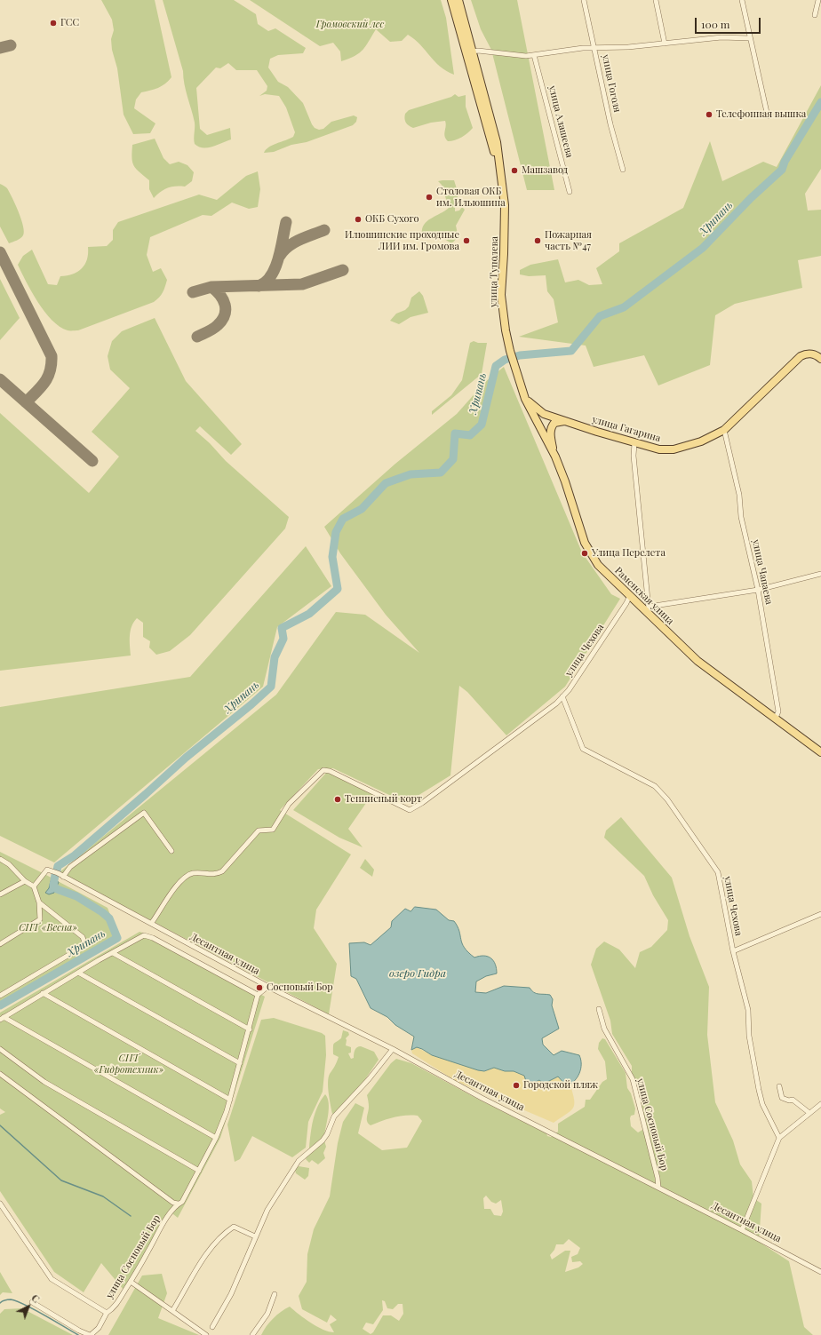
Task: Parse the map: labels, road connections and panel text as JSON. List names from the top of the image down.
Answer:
{
  "streets": {
    "main road": ["улица Туполева", "улица Гагарина", "Раменская улица"],
    "street": [
      "улица Гоголя",
      "улица Алашеева",
      "улица Чапаева",
      "улица Чехова",
      "Десантная улица",
      "улица Сосновый Бор"
    ]
  },
  "crossings": [
    ["улица Туполева", "улица Гагарина"],
    ["улица Туполева", "Раменская улица"],
    ["улица Гагарина", "улица Чапаева"],
    ["улица Гагарина", "Раменская улица"],
    ["улица Чапаева", "Раменская улица"],
    ["Раменская улица", "улица Чехова"],
    ["Десантная улица", "улица Сосновый Бор"]
  ],
  "water": ["Хрипань", "озеро Гидра"],
  "parks": ["Громовский лес", "СНТ «Весна»", "СНТ «Гидротехник»"],
  "places": [
    "ГСС",
    "Телефонная вышка",
    "Машзавод",
    "Столовая ОКБ им. Ильюшина",
    "ОКБ Сухого",
    "Илюшинские проходные ЛИИ им. Громова",
    "Пожарная часть №47",
    "Улица Перелета",
    "Теннисный корт",
    "Сосновый Бор",
    "Городской пляж"
  ],
  "scale_bar": "100 m",
  "north": "top right"
}
